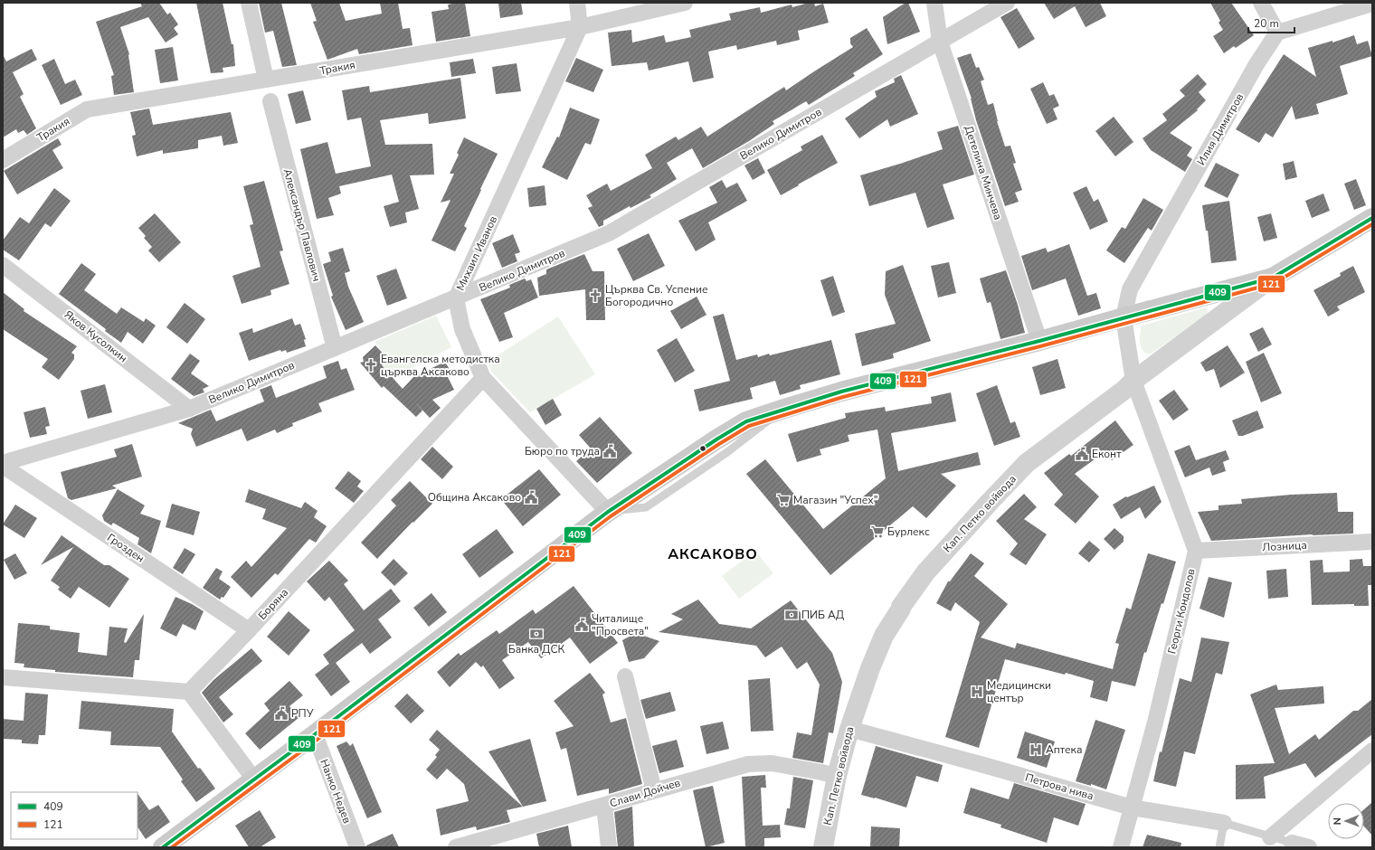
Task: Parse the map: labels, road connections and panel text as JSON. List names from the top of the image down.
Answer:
{
  "streets": {
    "street": [
      "Тракия",
      "Илия Димитров",
      "Велико Димитров",
      "Детелина Минчева",
      "Александър Павлович",
      "Михаил Иванов",
      "Яков Кусолкин",
      "Кап. Петко войвода",
      "Лозница",
      "Грозден",
      "Боряна",
      "Георги Кондолов",
      "Петрова нива",
      "Нанко Недев",
      "Слави Дойчев"
    ]
  },
  "crossings": [
    ["Тракия", "Михаил Иванов"],
    ["Велико Димитров", "Детелина Минчева"],
    ["Велико Димитров", "Александър Павлович"],
    ["Велико Димитров", "Михаил Иванов"],
    ["Велико Димитров", "Яков Кусолкин"],
    ["Михаил Иванов", "Боряна"],
    ["Кап. Петко войвода", "Петрова нива"],
    ["Кап. Петко войвода", "Слави Дойчев"],
    ["Лозница", "Георги Кондолов"],
    ["Грозден", "Боряна"],
    ["Георги Кондолов", "Петрова нива"]
  ],
  "districts": ["АКСАКОВО"],
  "places": {
    "church": ["Църква Св. Успение Богородично", "Евангелска методистка църква Аксаково"],
    "public building": [
      "Бюро по труда",
      "Еконт",
      "Община Аксаково",
      "Читалище \"Просвета\"",
      "РПУ"
    ],
    "supermarket": ["Магазин \"Успех\"", "Бурлекс"],
    "bank": ["ПИБ АД", "Банка ДСК"],
    "hospital": ["Медицински център", "Аптека"]
  },
  "lines": ["transit line 409", "transit line 121"],
  "legend": ["409", "121"],
  "scale_bar": "20 m",
  "north": "left"
}
